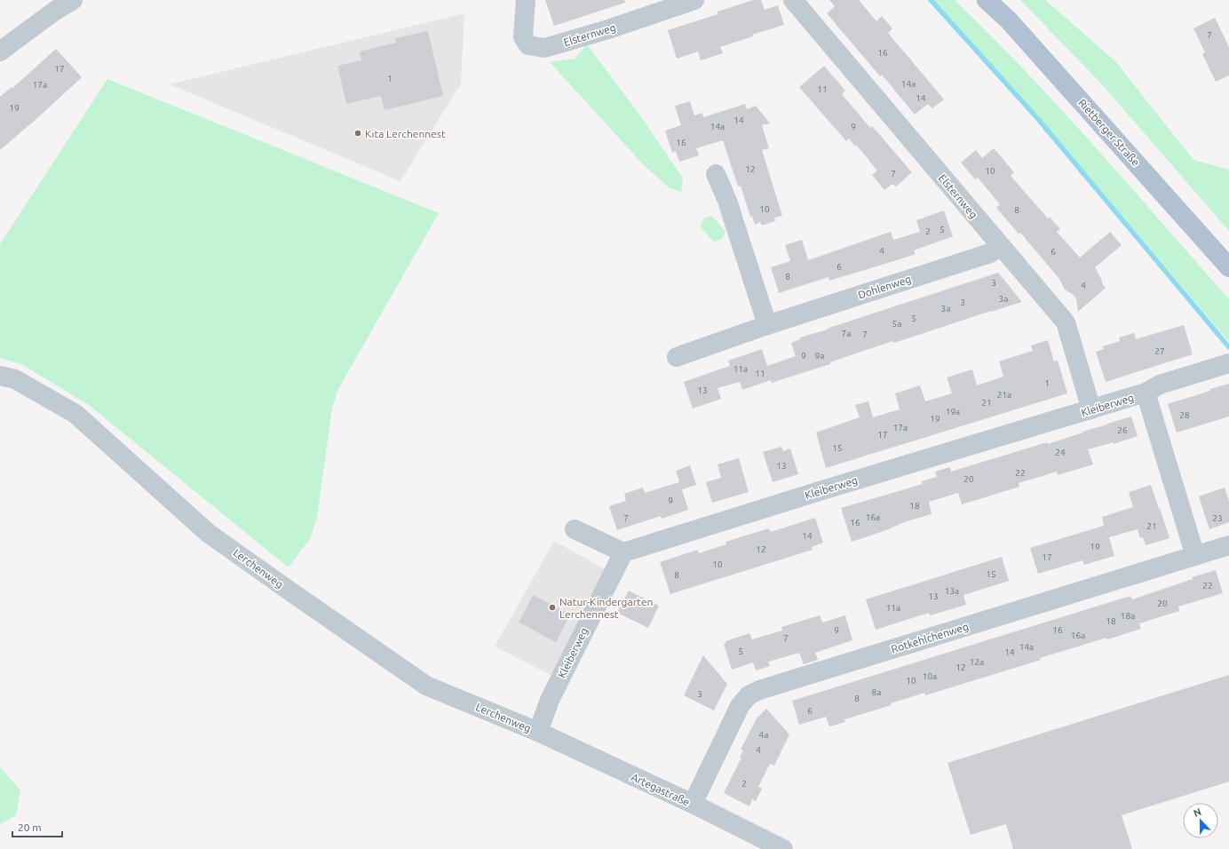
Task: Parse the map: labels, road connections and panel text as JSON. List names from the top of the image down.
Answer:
{
  "streets": {
    "main road": ["Rietberger Straße"],
    "street": [
      "Elsternweg",
      "Dohlenweg",
      "Kleiberweg",
      "Lerchenweg",
      "Rotkehlchenweg",
      "Artegastraße"
    ]
  },
  "crossings": [
    ["Elsternweg", "Dohlenweg"],
    ["Elsternweg", "Kleiberweg"],
    ["Kleiberweg", "Lerchenweg"],
    ["Kleiberweg", "Artegastraße"],
    ["Lerchenweg", "Artegastraße"],
    ["Rotkehlchenweg", "Artegastraße"]
  ],
  "places": ["Kita Lerchennest", "Natur-Kindergarten Lerchennest"],
  "house_numbers": [
    "7",
    "16",
    "17",
    "1",
    "14a",
    "17a",
    "11",
    "14",
    "19",
    "14",
    "14a",
    "9",
    "16",
    "12",
    "10",
    "7",
    "10",
    "8",
    "5",
    "2",
    "4",
    "6",
    "6",
    "8",
    "3",
    "4",
    "3a",
    "3",
    "3a",
    "5",
    "5a",
    "7a",
    "7",
    "27",
    "9",
    "9a",
    "11a",
    "11",
    "1",
    "13",
    "21a",
    "21",
    "19a",
    "28",
    "19",
    "17a",
    "26",
    "17",
    "15",
    "24",
    "13",
    "22",
    "20",
    "9",
    "18",
    "16a",
    "7",
    "23",
    "16",
    "21",
    "14",
    "19",
    "12",
    "17",
    "10",
    "15",
    "8",
    "22",
    "13a",
    "13",
    "20",
    "11a",
    "18a",
    "18",
    "9",
    "16",
    "16a",
    "7",
    "14a",
    "5",
    "14",
    "12a",
    "12",
    "10a",
    "10",
    "8a",
    "3",
    "8",
    "6",
    "4a",
    "4",
    "2"
  ],
  "scale_bar": "20 m",
  "north": "top"
}
